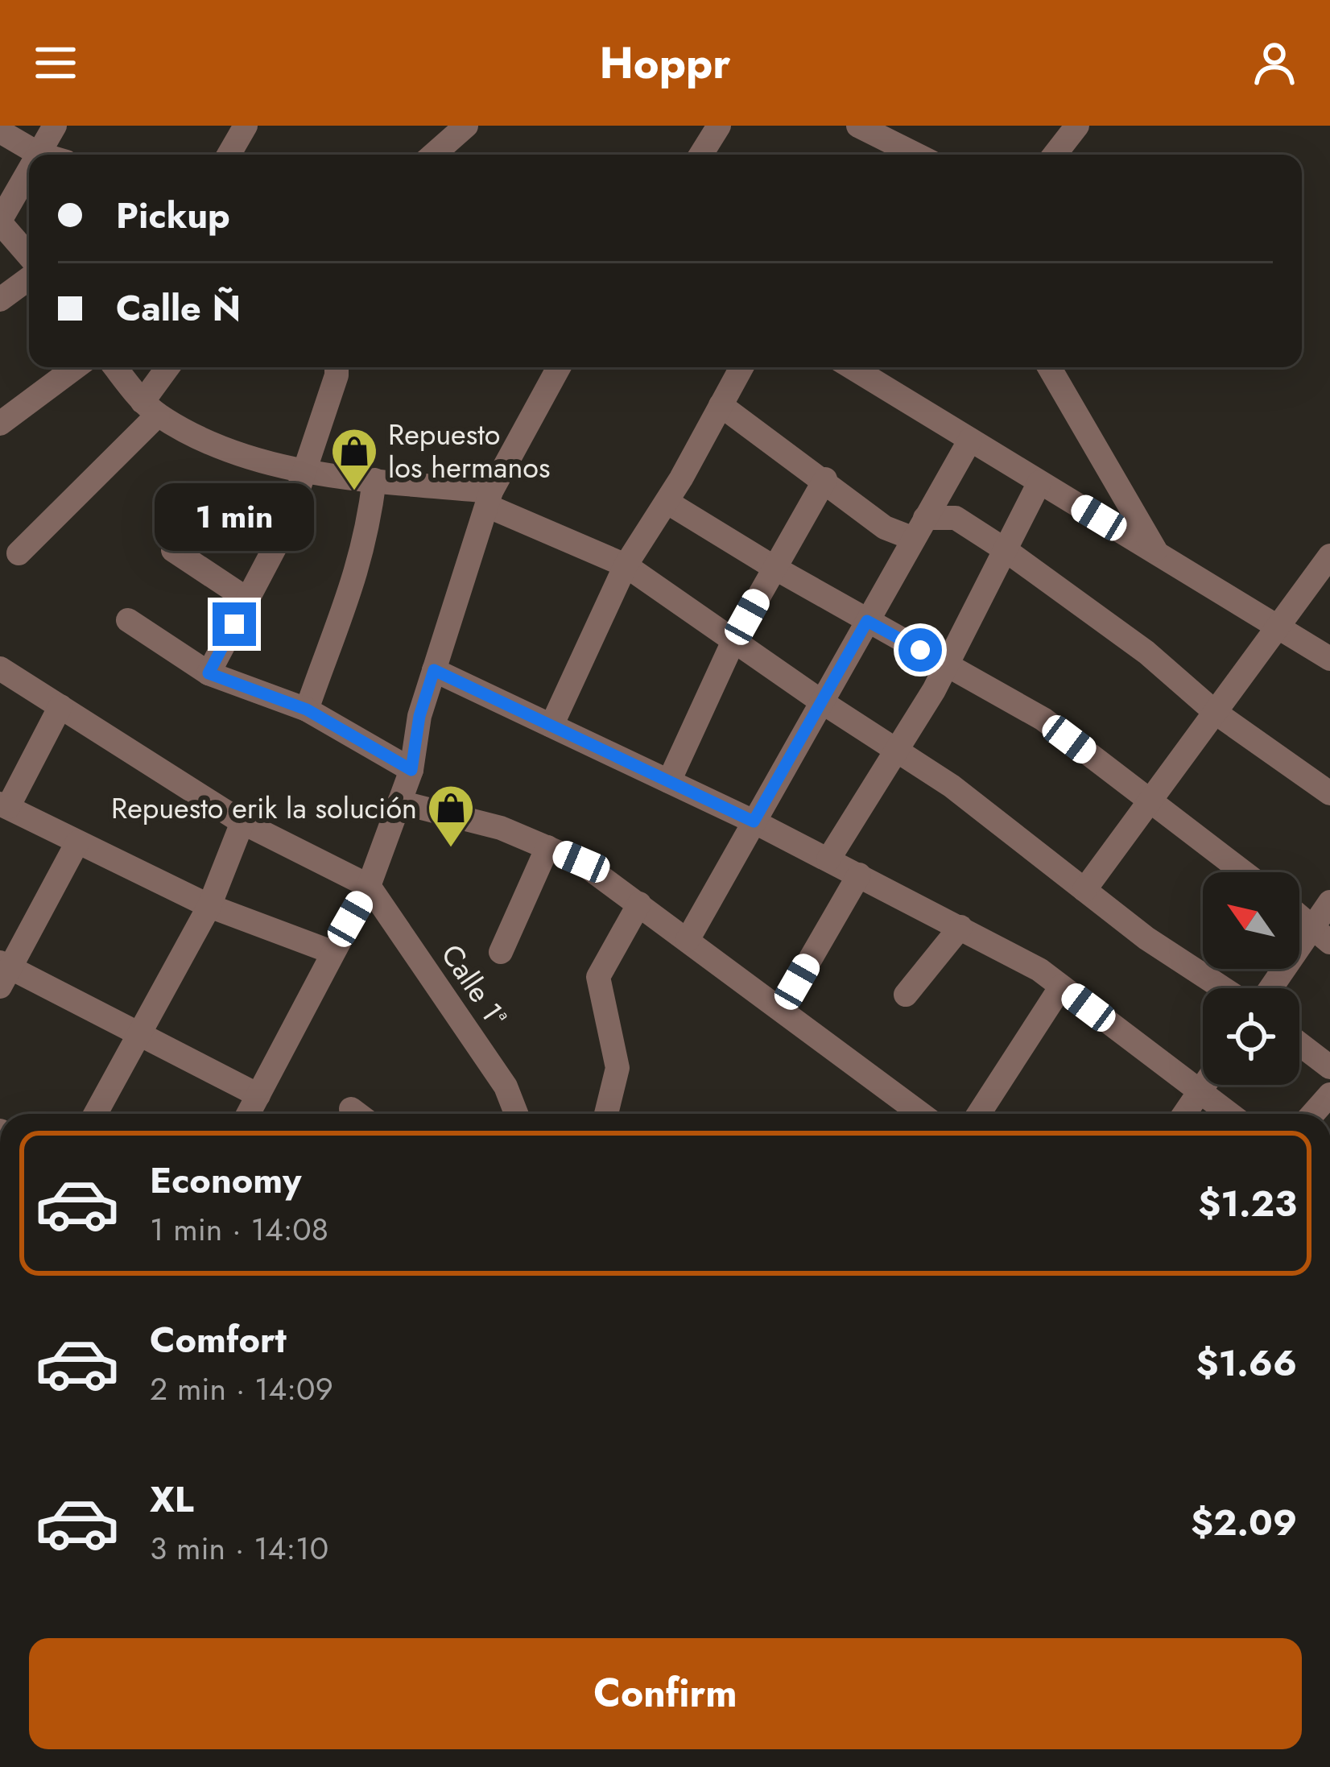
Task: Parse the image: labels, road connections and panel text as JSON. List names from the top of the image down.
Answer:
{
  "streets": {
    "street": ["Calle 1ª"]
  },
  "places": {
    "shop": ["Repuesto los hermanos", "Repuesto erik la solución"]
  },
  "north": "top left",
  "page": {
    "header": "Hoppr",
    "banner": ["Pickup", "Calle Ñ"],
    "bubble": "1 min",
    "list": [
      {
        "name": "Economy",
        "note": "1 min · 14:08",
        "value": "$1.23"
      },
      {
        "name": "Comfort",
        "note": "2 min · 14:09",
        "value": "$1.66"
      },
      {
        "name": "XL",
        "note": "3 min · 14:10",
        "value": "$2.09"
      }
    ],
    "buttons": "Confirm"
  }
}
